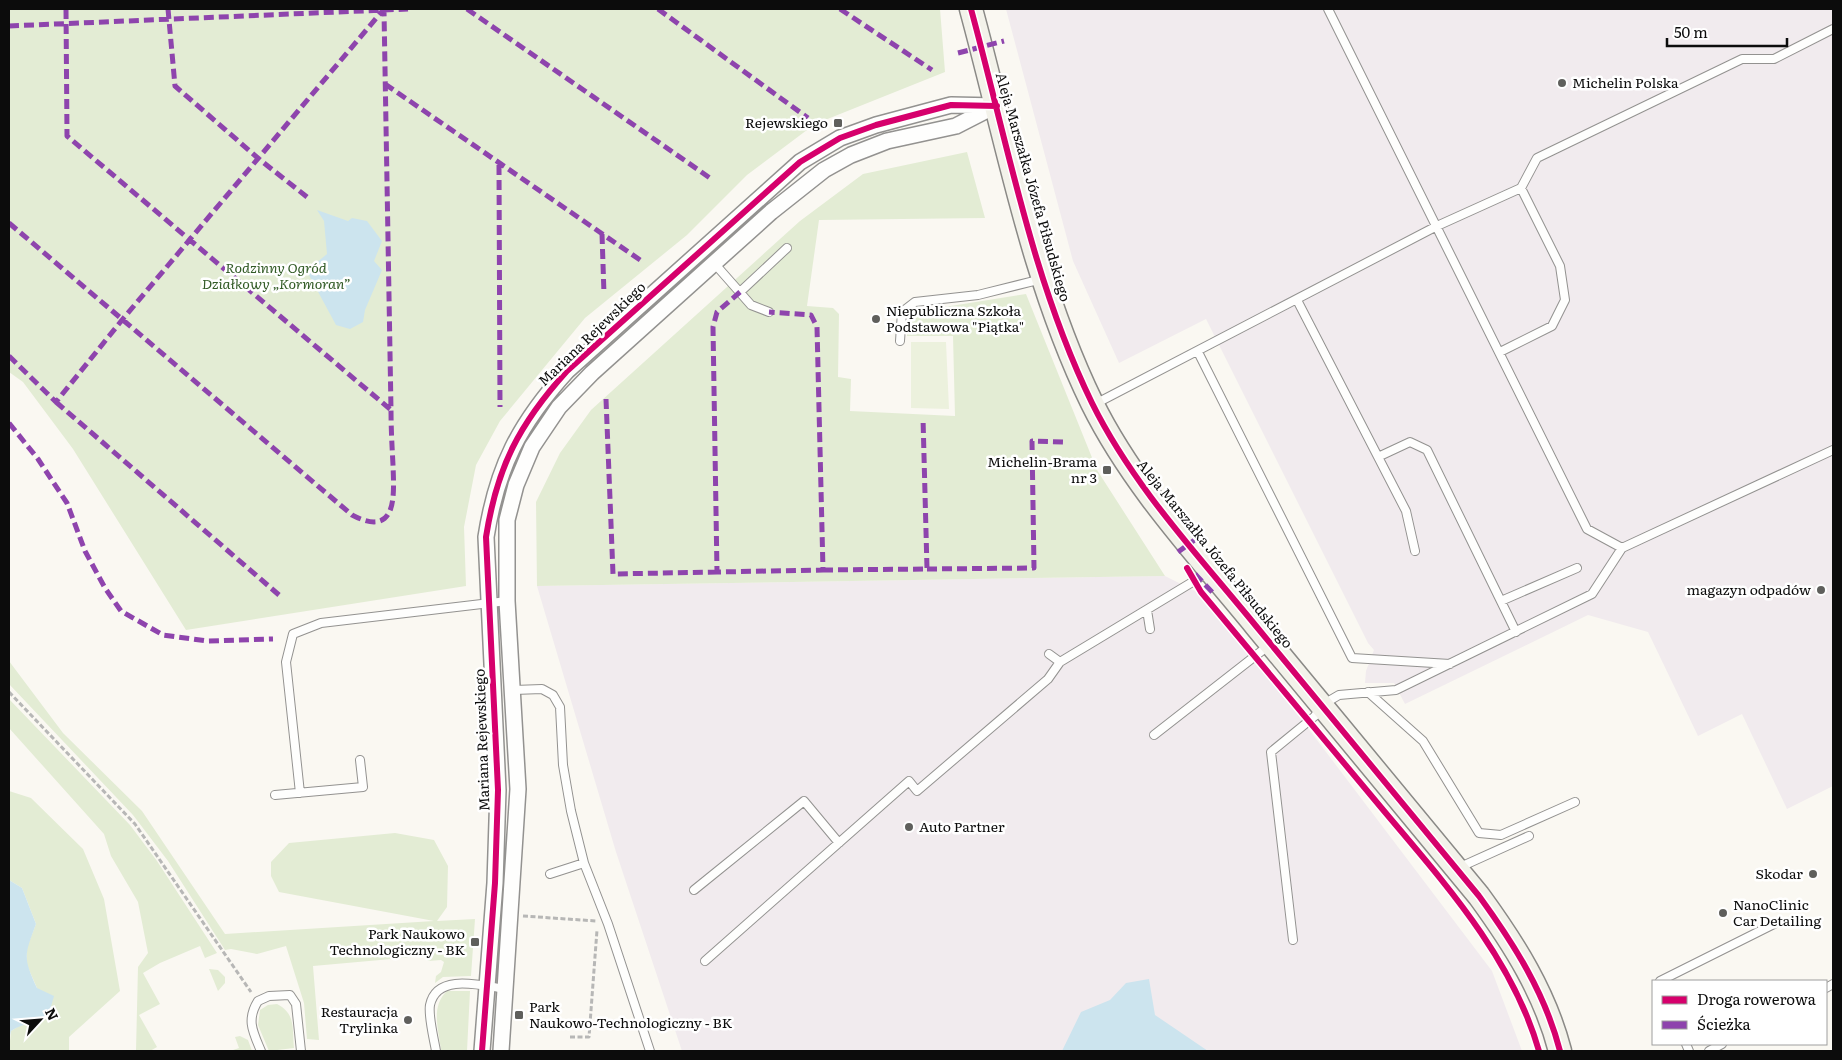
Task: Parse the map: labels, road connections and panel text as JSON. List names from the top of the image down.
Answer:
{
  "streets": {
    "street": ["Aleja Marszałka Józefa Piłsudskiego", "Mariana Rejewskiego"]
  },
  "crossings": [
    ["Aleja Marszałka Józefa Piłsudskiego", "Mariana Rejewskiego"]
  ],
  "parks": ["Rodzinny Ogród Działkowy „Kormoran”"],
  "places": {
    "other": [
      "Michelin Polska",
      "Niepubliczna Szkoła Podstawowa \"Piątka\"",
      "magazyn odpadów",
      "Auto Partner",
      "Skodar",
      "NanoClinic Car Detailing",
      "Restauracja Trylinka"
    ],
    "transit": [
      "Rejewskiego",
      "Michelin-Brama nr 3",
      "Park Naukowo Technologiczny - BK",
      "Park Naukowo-Technologiczny - BK"
    ]
  },
  "legend": ["Droga rowerowa", "Ścieżka"],
  "scale_bar": "50 m",
  "north": "top right"
}
